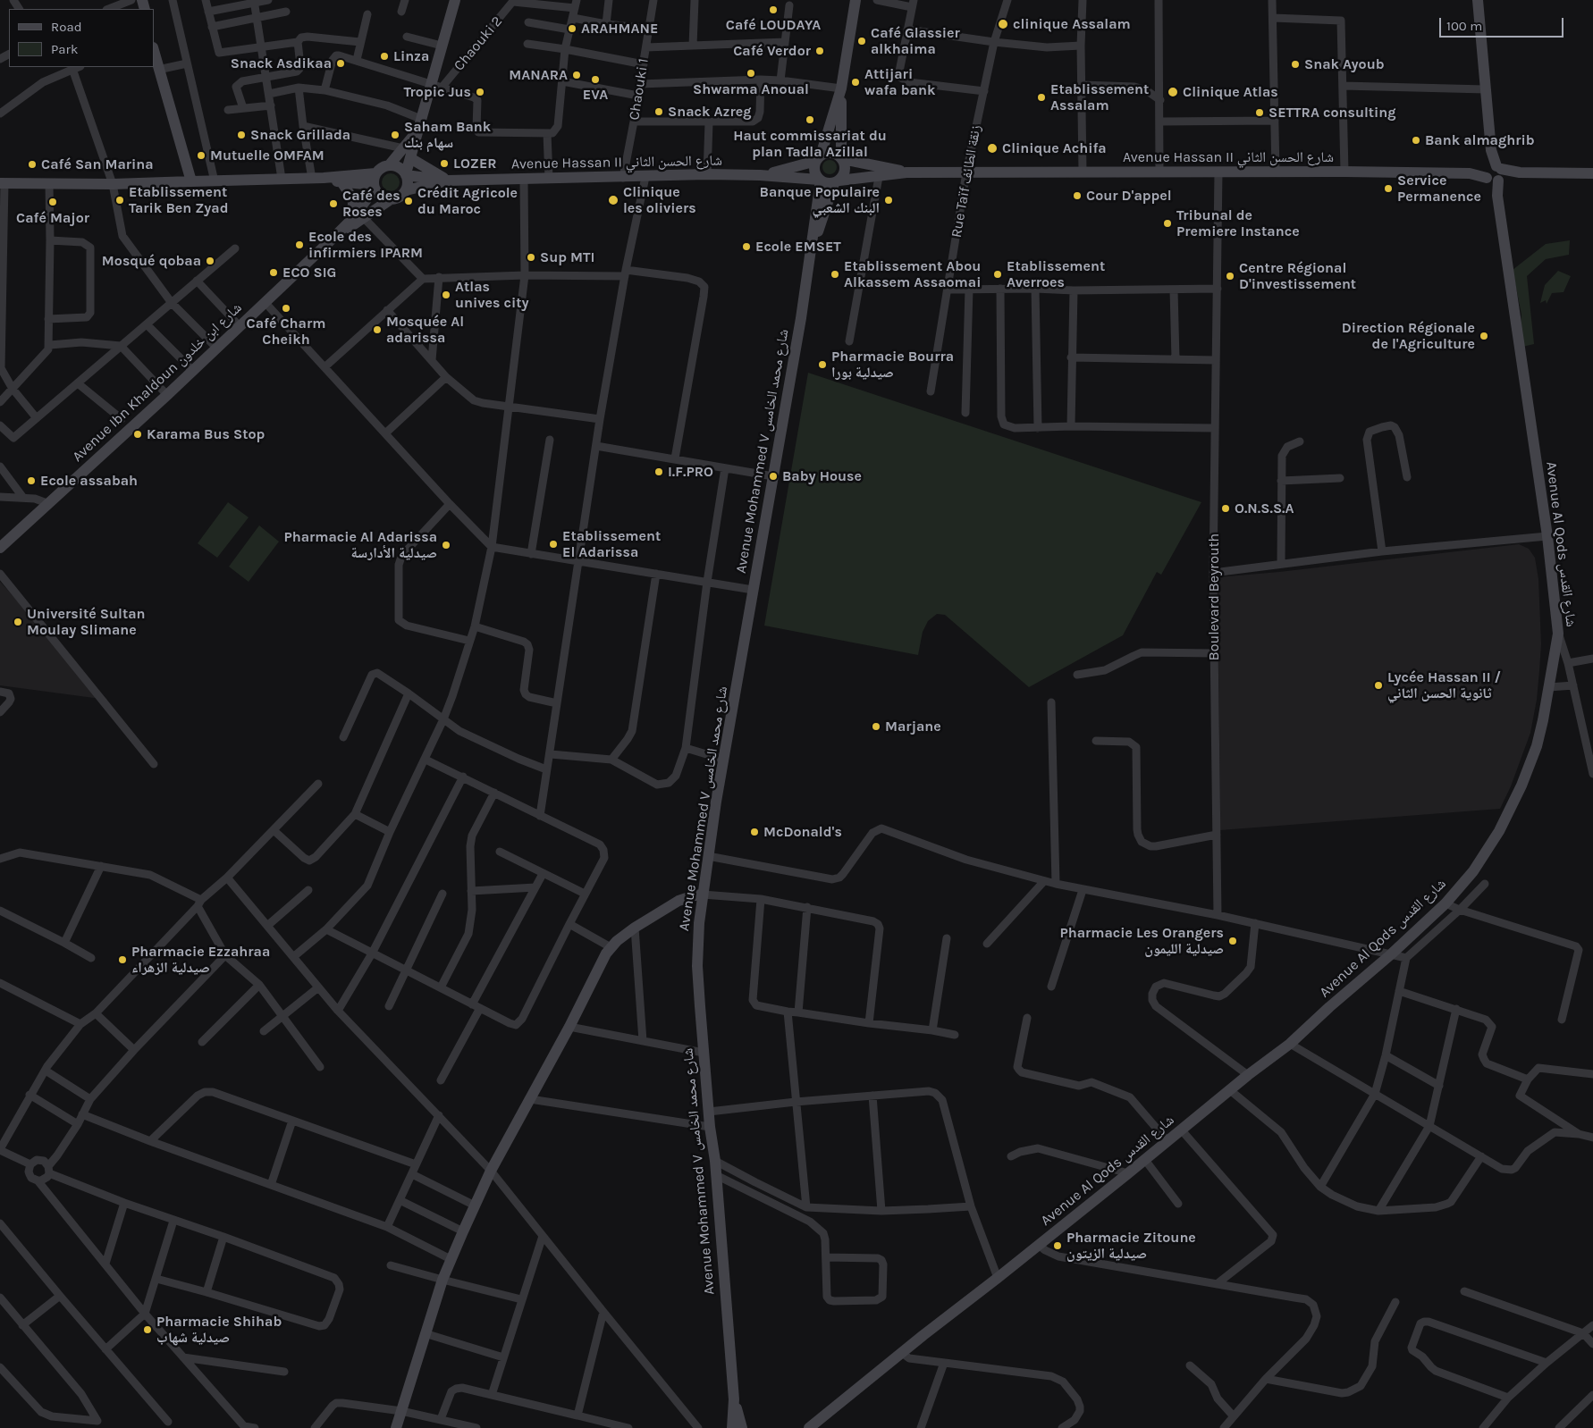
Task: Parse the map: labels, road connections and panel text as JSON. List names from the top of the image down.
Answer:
{
  "streets": {
    "street": [
      "Chaouki 2",
      "Chaouki 1",
      "Avenue Hassan II شارع الحسن الثاني",
      "Rue Taïf زنقة الطائف",
      "Avenue Ibn Khaldoun شارع ابن خلدون",
      "Avenue Mohammed V شارع محمد الخامس",
      "Avenue Al Qods شارع القدس",
      "Boulevard Beyrouth"
    ]
  },
  "crossings": [
    ["Chaouki 1", "Avenue Hassan II شارع الحسن الثاني"],
    ["Avenue Hassan II شارع الحسن الثاني", "Rue Taïf زنقة الطائف"],
    ["Avenue Hassan II شارع الحسن الثاني", "Avenue Al Qods شارع القدس"],
    ["Avenue Hassan II شارع الحسن الثاني", "Boulevard Beyrouth"]
  ],
  "places": [
    "Café LOUDAYA",
    "clinique Assalam",
    "ARAHMANE",
    "Café Glassier alkhaima",
    "Café Verdor",
    "Linza",
    "Snack Asdikaa",
    "Snak Ayoub",
    "Shwarma Anoual",
    "MANARA",
    "EVA",
    "Attijari wafa bank",
    "Tropic Jus",
    "Clinique Atlas",
    "Etablissement Assalam",
    "Snack Azreg",
    "SETTRA consulting",
    "Haut commissariat du plan Tadla Azillal",
    "Snack Grillada",
    "Saham Bank سهام بنك",
    "Bank almaghrib",
    "Clinique Achifa",
    "Mutuelle OMFAM",
    "LOZER",
    "Café San Marina",
    "Service Permanence",
    "Cour D'appel",
    "Etablissement Tarik Ben Zyad",
    "Clinique les oliviers",
    "Banque Populaire البنك الشعبي",
    "Crédit Agricole du Maroc",
    "Café Major",
    "Café des Roses",
    "Tribunal de Premiere Instance",
    "Ecole des infirmiers IPARM",
    "Ecole EMSET",
    "Sup MTI",
    "Mosqué qobaa",
    "ECO SIG",
    "Etablissement Abou Alkassem Assaomai",
    "Etablissement Averroes",
    "Centre Régional D'investissement",
    "Atlas unives city",
    "Café Charm Cheikh",
    "Mosquée Al adarissa",
    "Direction Régionale de l'Agriculture",
    "Pharmacie Bourra صيدلية بورا",
    "Karama Bus Stop",
    "I.F.PRO",
    "Baby House",
    "Ecole assabah",
    "O.N.S.S.A",
    "Etablissement El Adarissa",
    "Pharmacie Al Adarissa صيدلية الأدارسة",
    "Université Sultan Moulay Slimane",
    "Lycée Hassan II / ثانوية الحسن الثاني",
    "Marjane",
    "McDonald's",
    "Pharmacie Les Orangers صيدلية الليمون",
    "Pharmacie Ezzahraa صيدلية الزهراء",
    "Pharmacie Zitoune صيدلية الزيتون",
    "Pharmacie Shihab صيدلية شهاب"
  ],
  "legend": ["Road", "Park"],
  "scale_bar": "100 m"
}
